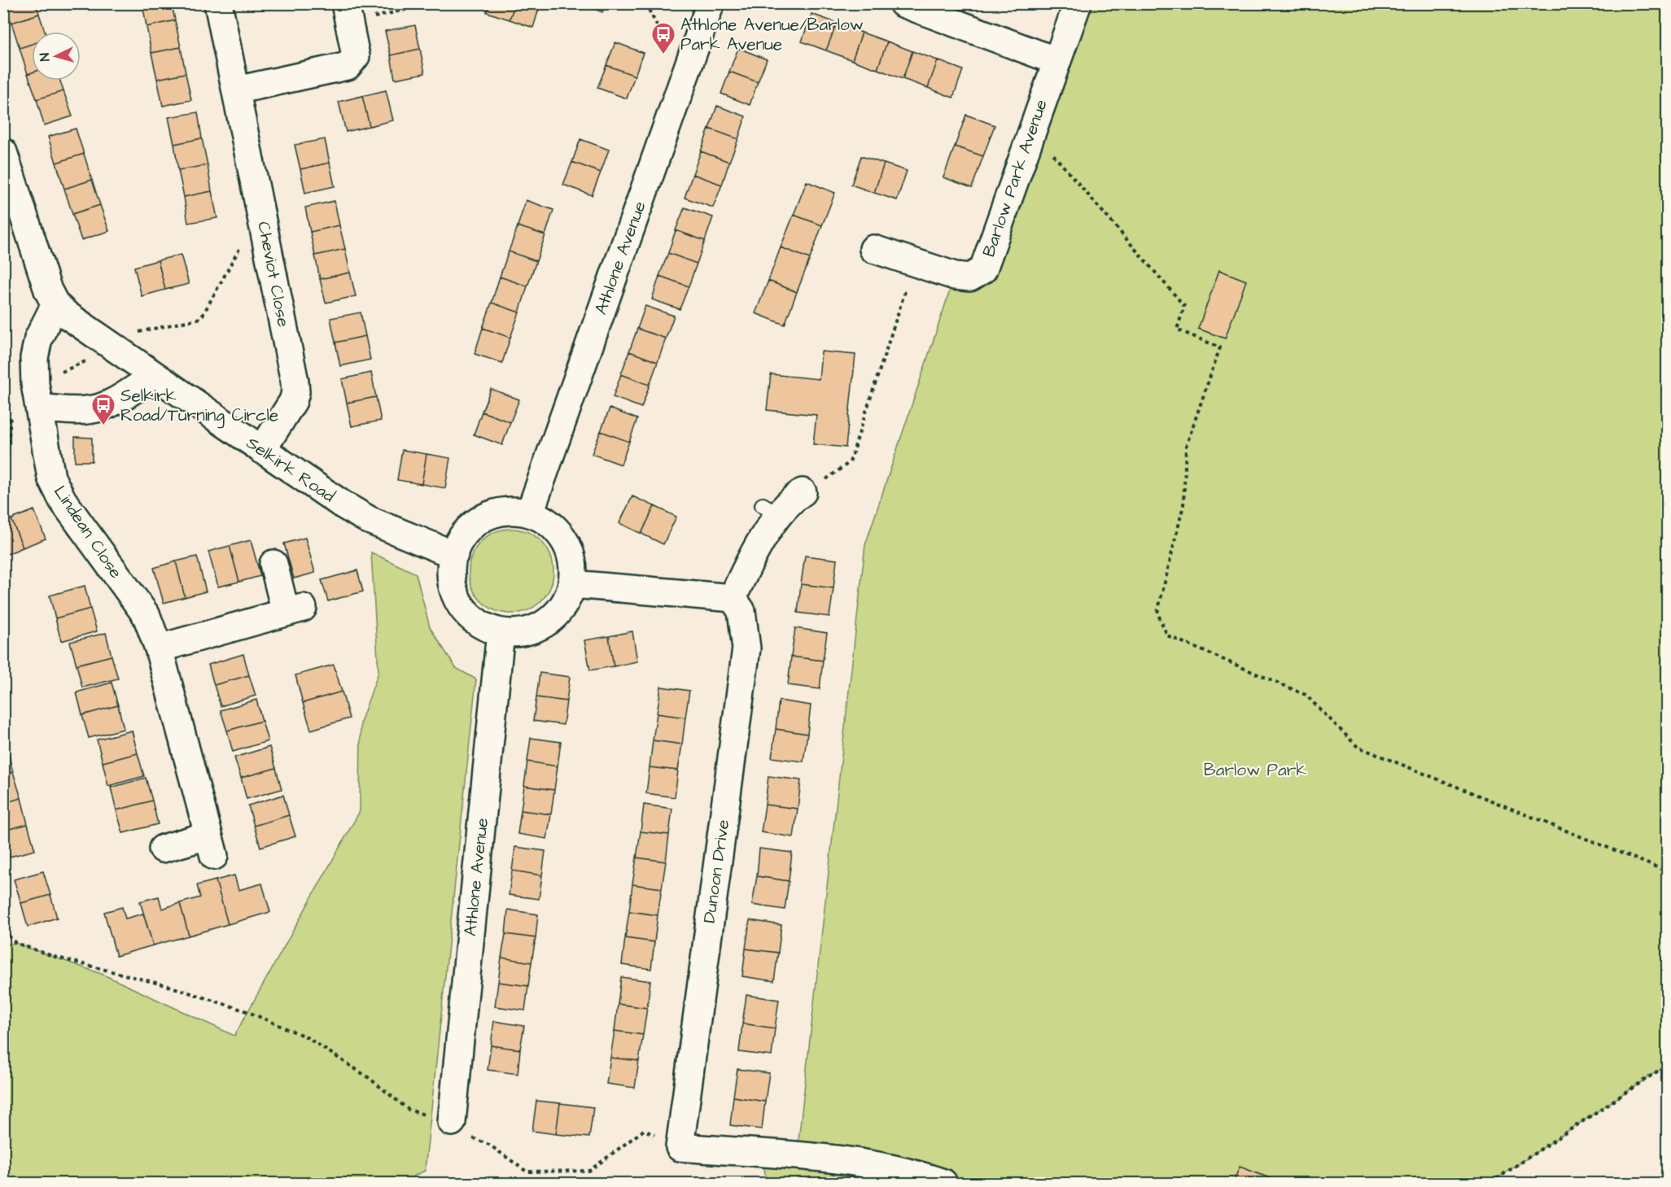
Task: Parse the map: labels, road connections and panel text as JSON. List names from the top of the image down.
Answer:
{
  "streets": {
    "street": [
      "Barlow Park Avenue",
      "Athlone Avenue",
      "Cheviot Close",
      "Selkirk Road",
      "Lindean Close",
      "Dunoon Drive"
    ]
  },
  "crossings": [
    ["Athlone Avenue", "Selkirk Road"],
    ["Cheviot Close", "Selkirk Road"],
    ["Selkirk Road", "Lindean Close"]
  ],
  "parks": ["Barlow Park"],
  "places": {
    "bus stop": ["Athlone Avenue/Barlow Park Avenue", "Selkirk Road/Turning Circle"]
  },
  "north": "left"
}
